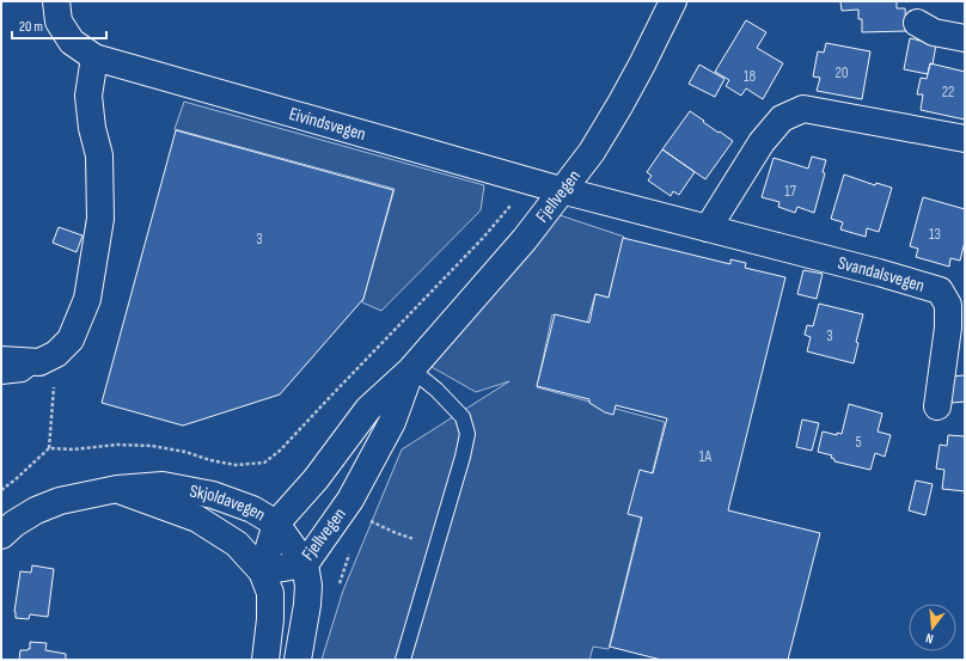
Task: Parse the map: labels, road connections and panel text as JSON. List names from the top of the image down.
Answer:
{
  "streets": {
    "street": [
      "Eivindsvegen",
      "Fjellvegen",
      "Svandalsvegen",
      "Skjoldavegen"
    ]
  },
  "crossings": [
    ["Eivindsvegen", "Fjellvegen"],
    ["Eivindsvegen", "Svandalsvegen"],
    ["Fjellvegen", "Svandalsvegen"],
    ["Fjellvegen", "Skjoldavegen"]
  ],
  "house_numbers": [
    "20",
    "18",
    "22",
    "17",
    "13",
    "3",
    "3",
    "5",
    "1A"
  ],
  "scale_bar": "20 m",
  "north": "bottom"
}
